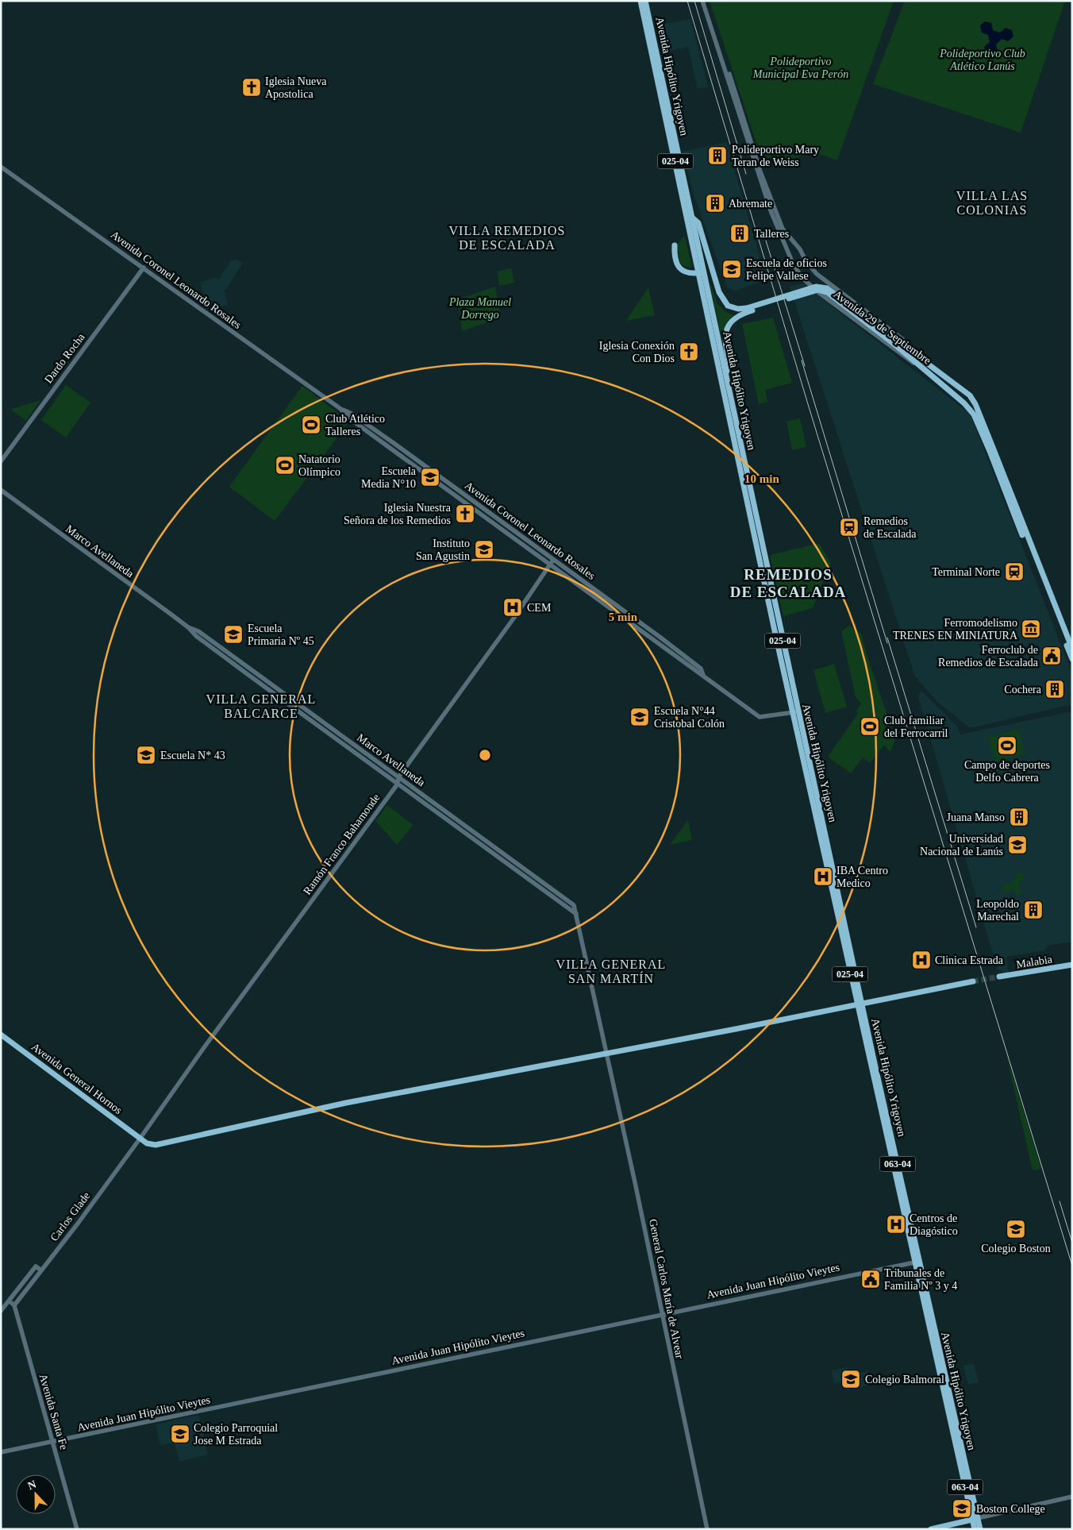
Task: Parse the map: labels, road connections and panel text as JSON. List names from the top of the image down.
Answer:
{
  "streets": {
    "main road": [
      "Avenida Hipólito Yrigoyen",
      "025-04",
      "Avenida 29 de Septiembre",
      "Malabia",
      "Avenida General Hornos",
      "063-04"
    ],
    "street": [
      "Avenida Coronel Leonardo Rosales",
      "Dardo Rocha",
      "Marco Avellaneda",
      "Ramón Franco Bahamonde",
      "Carlos Glade",
      "Avenida Juan Hipólito Vieytes",
      "General Carlos María de Alvear",
      "Avenida Santa Fe"
    ]
  },
  "crossings": [
    ["Avenida Hipólito Yrigoyen", "Avenida Coronel Leonardo Rosales"],
    ["Avenida Hipólito Yrigoyen", "Avenida General Hornos"],
    ["Avenida Hipólito Yrigoyen", "Avenida Juan Hipólito Vieytes"],
    ["Avenida Coronel Leonardo Rosales", "Dardo Rocha"],
    ["Avenida Coronel Leonardo Rosales", "Ramón Franco Bahamonde"],
    ["Marco Avellaneda", "Ramón Franco Bahamonde"],
    ["Marco Avellaneda", "General Carlos María de Alvear"],
    ["Ramón Franco Bahamonde", "Avenida General Hornos"],
    ["Ramón Franco Bahamonde", "Carlos Glade"],
    ["Avenida General Hornos", "Carlos Glade"],
    ["Avenida General Hornos", "General Carlos María de Alvear"],
    ["Carlos Glade", "Avenida Santa Fe"],
    ["Avenida Juan Hipólito Vieytes", "General Carlos María de Alvear"],
    ["Avenida Juan Hipólito Vieytes", "Avenida Santa Fe"]
  ],
  "districts": [
    "VILLA LAS COLONIAS",
    "VILLA REMEDIOS DE ESCALADA",
    "REMEDIOS DE ESCALADA",
    "VILLA GENERAL BALCARCE",
    "VILLA GENERAL SAN MARTÍN"
  ],
  "parks": ["Polideportivo Club Atlético Lanús", "Polideportivo Municipal Eva Perón", "Plaza Manuel Dorrego"],
  "places": {
    "church": ["Iglesia Nueva Apostolica", "Iglesia Conexión Con Dios", "Iglesia Nuestra Señora de los Remedios"],
    "building": [
      "Polideportivo Mary Teran de Weiss",
      "Abremate",
      "Talleres",
      "Cochera",
      "Juana Manso",
      "Leopoldo Marechal"
    ],
    "school or university": [
      "Escuela de oficios Felipe Vallese",
      "Escuela Media N°10",
      "Instituto San Agustin",
      "Escuela Primaria Nº 45",
      "Escuela N°44 Cristobal Colón",
      "Escuela N* 43",
      "Universidad Nacional de Lanús",
      "Colegio Boston",
      "Colegio Balmoral",
      "Colegio Parroquial Jose M Estrada",
      "Boston College"
    ],
    "sports": [
      "Club Atlético Talleres",
      "Natatorio Olímpico",
      "Club familiar del Ferrocarril",
      "Campo de deportes Delfo Cabrera"
    ],
    "station": ["Remedios de Escalada", "Terminal Norte"],
    "hospital": [
      "CEM",
      "IBA Centro Medico",
      "Clinica Estrada",
      "Centros de Diagóstico"
    ],
    "museum": ["Ferromodelismo TRENES EN MINIATURA"],
    "public building": ["Ferroclub de Remedios de Escalada", "Tribunales de Familia Nº 3 y 4"]
  },
  "north": "top",
  "rings": ["10 min", "5 min"]
}
